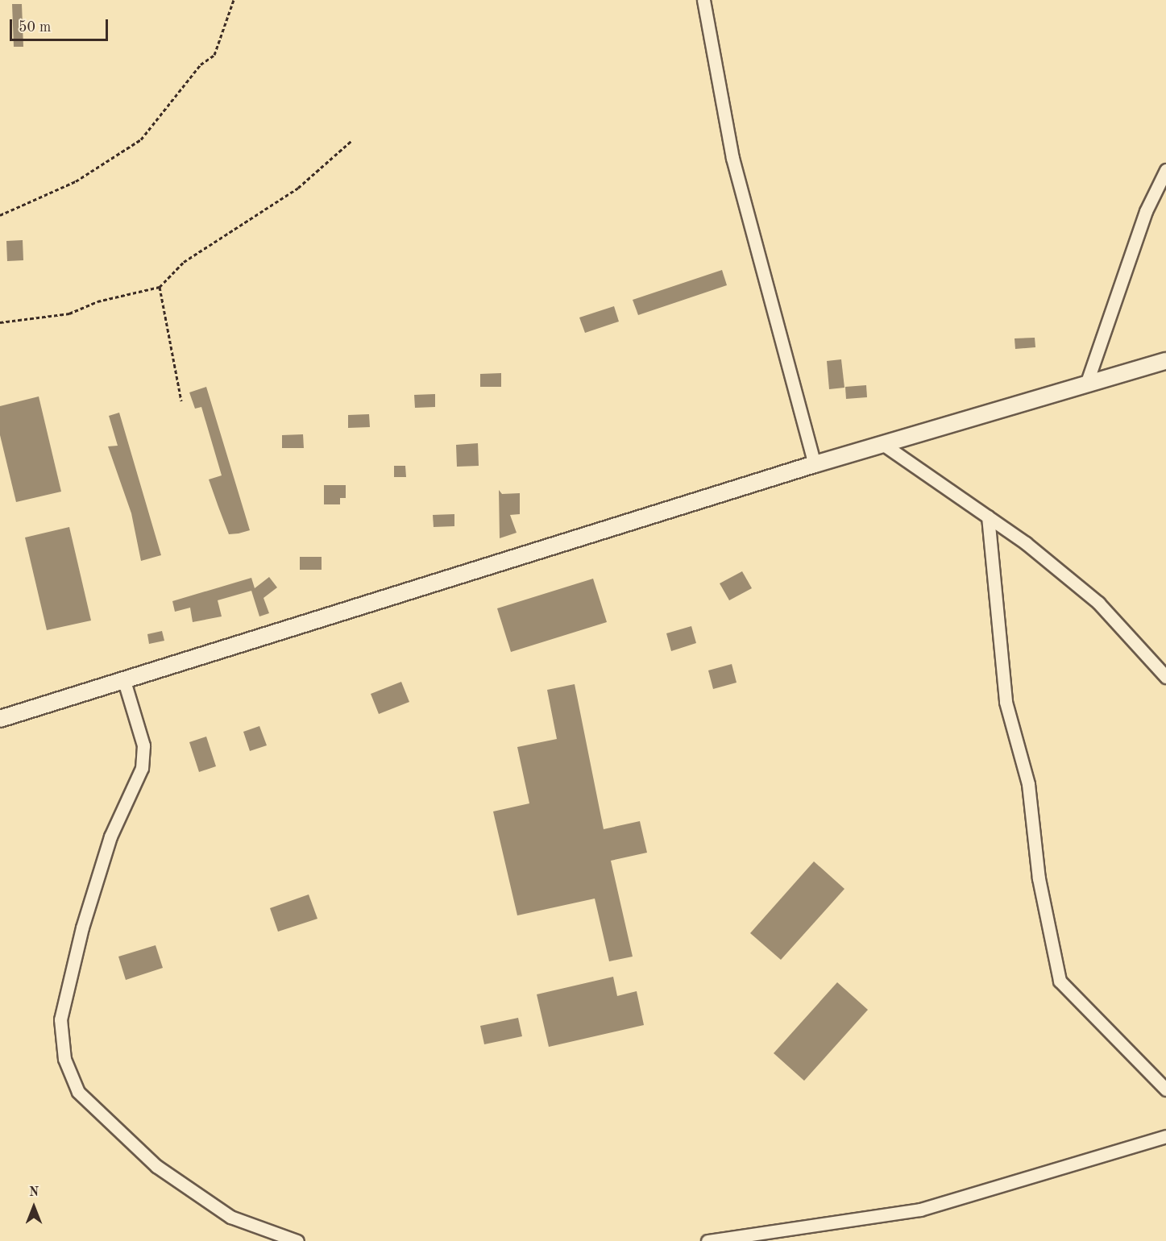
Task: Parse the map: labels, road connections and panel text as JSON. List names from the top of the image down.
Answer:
{
  "scale_bar": "50 m",
  "north": "top"
}
